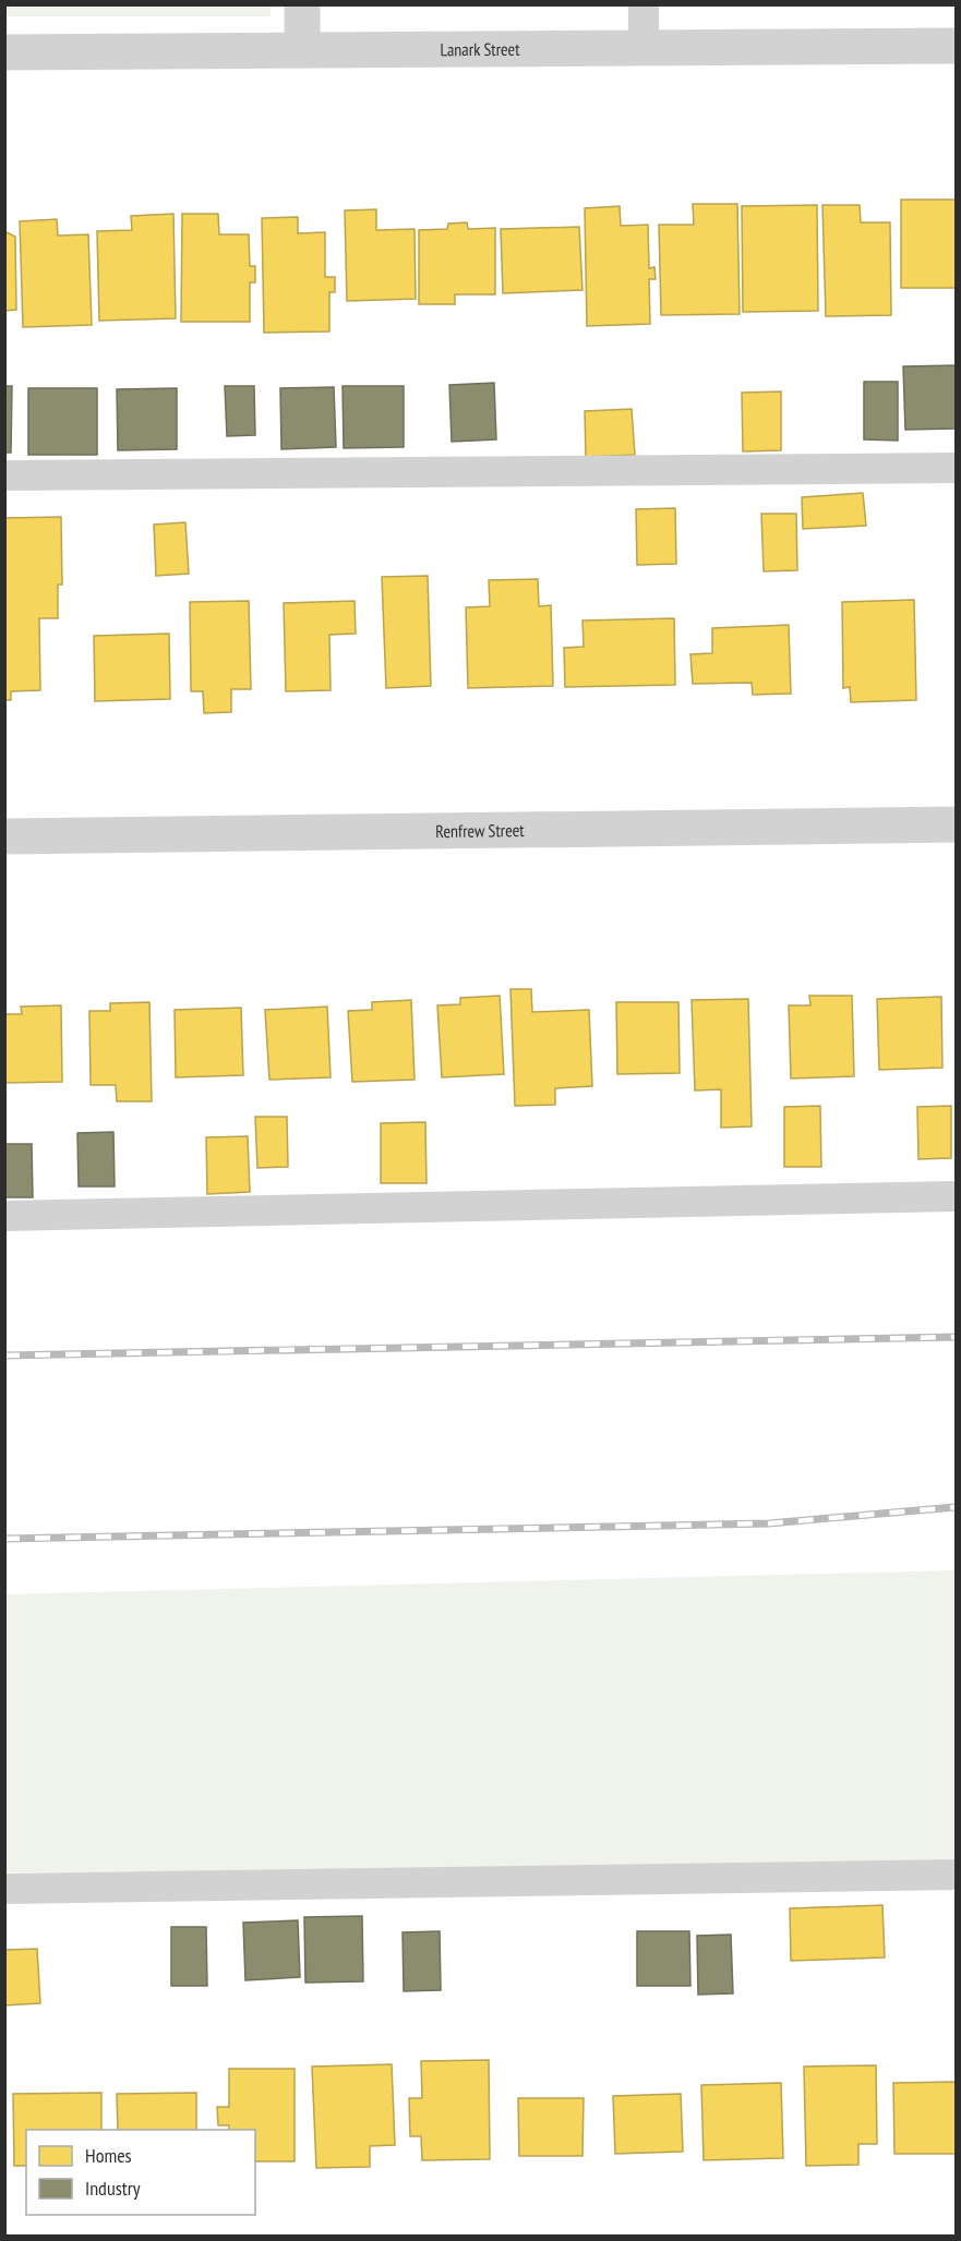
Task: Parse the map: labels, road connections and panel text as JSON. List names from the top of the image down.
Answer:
{
  "streets": {
    "street": ["Lanark Street", "Renfrew Street"]
  },
  "legend": ["Homes", "Industry"]
}
